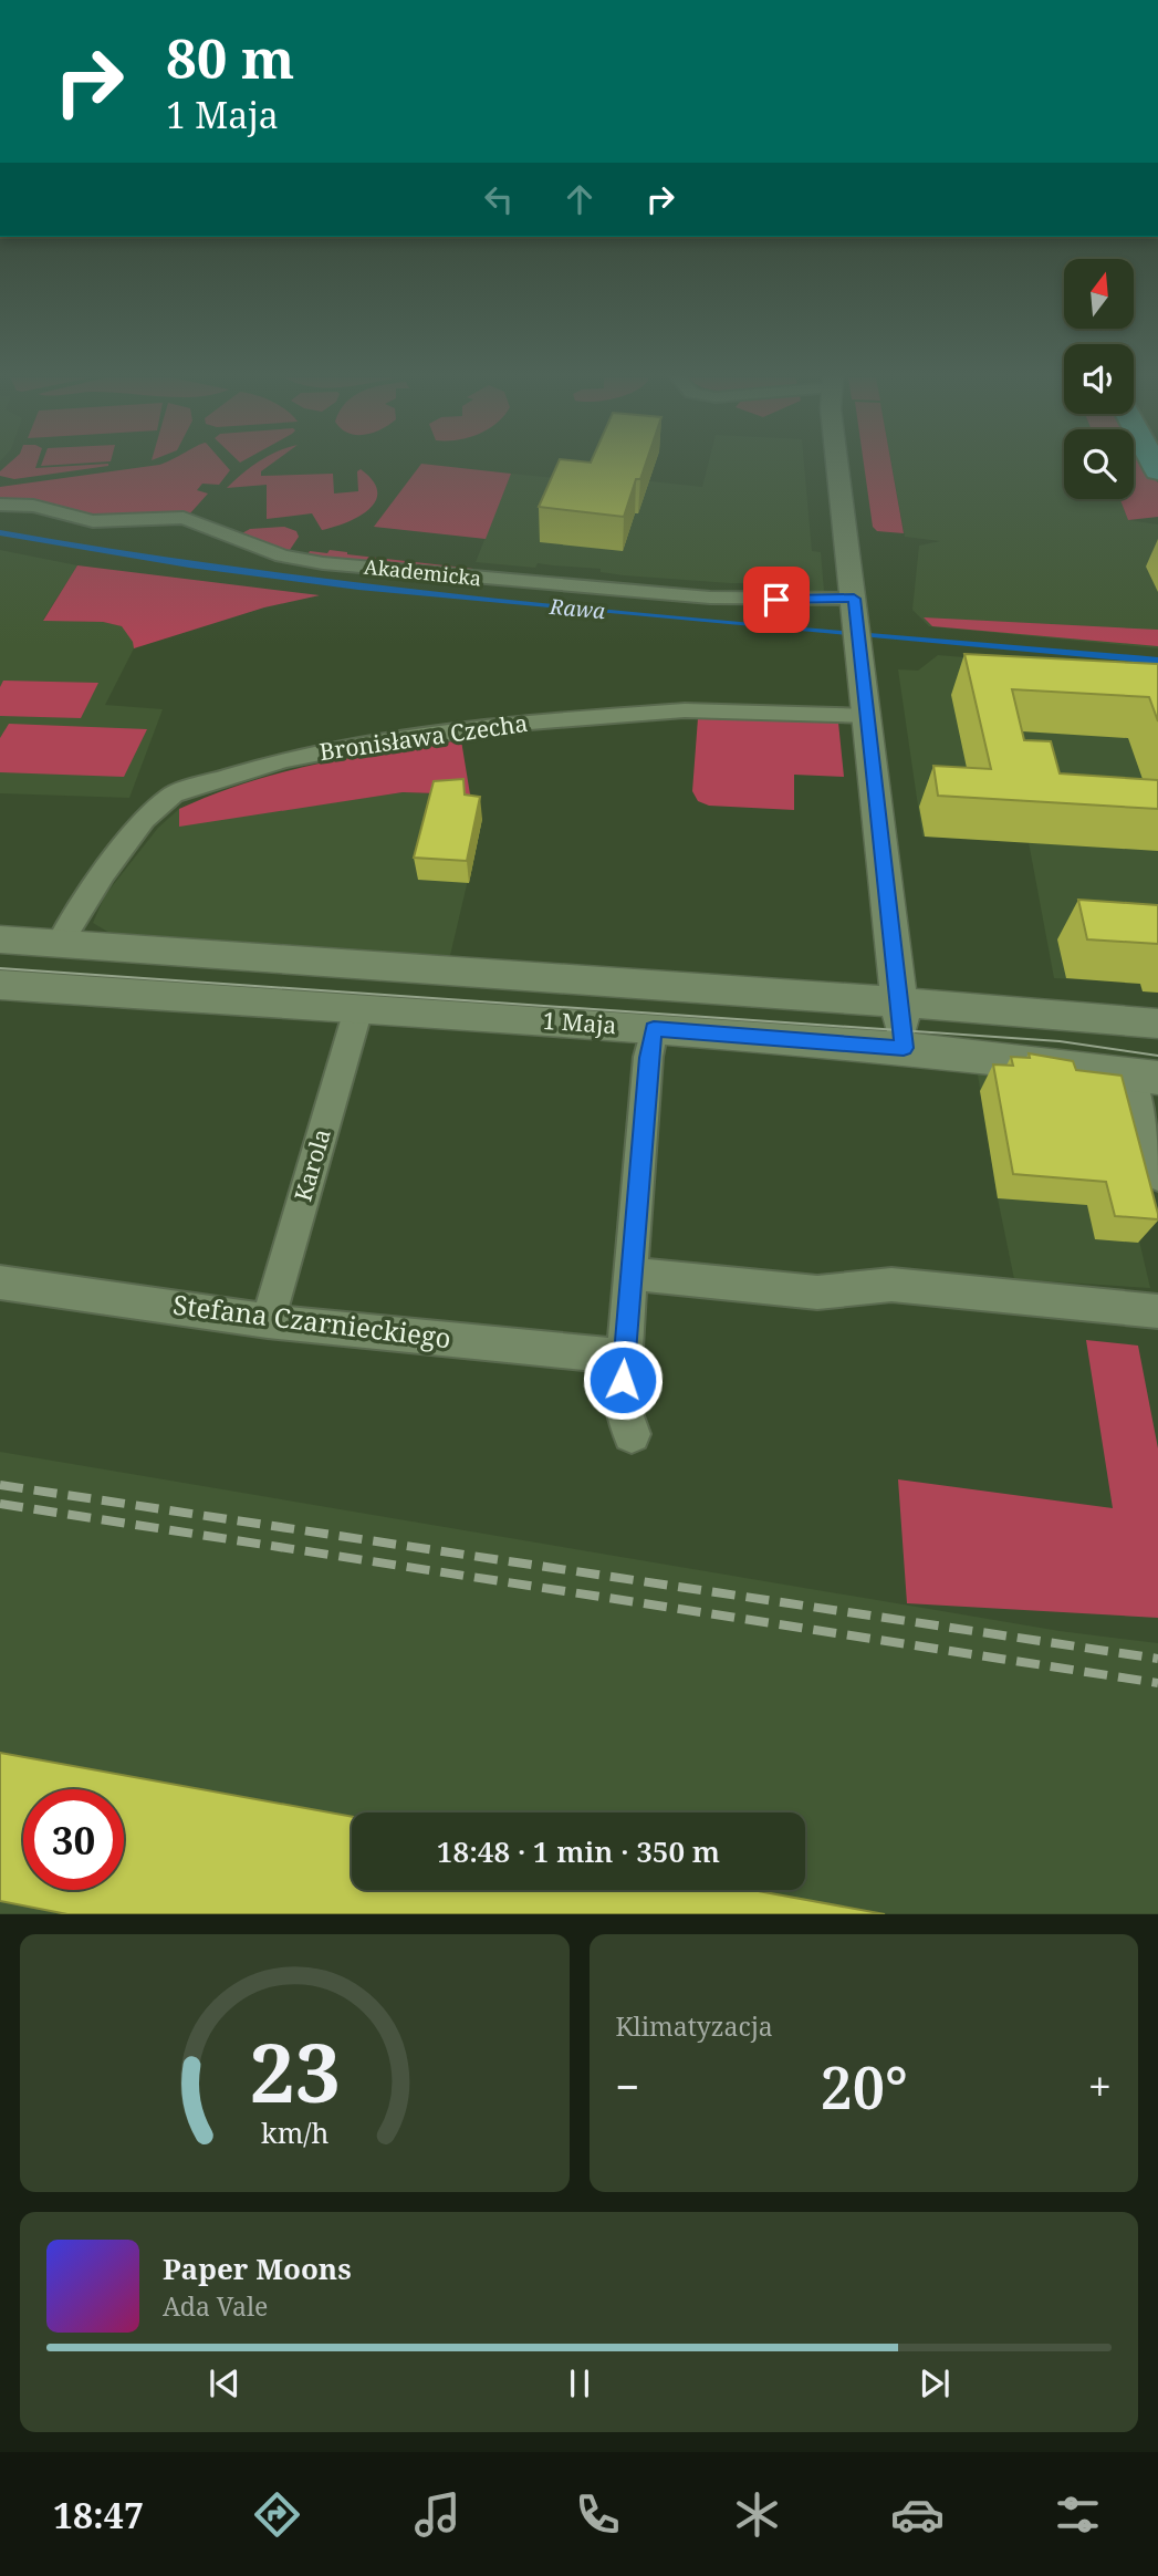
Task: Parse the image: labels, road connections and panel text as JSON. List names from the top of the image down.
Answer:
{
  "streets": {
    "street": [
      "Akademicka",
      "Bronisława Czecha",
      "1 Maja",
      "Karola",
      "Stefana Czarnieckiego"
    ]
  },
  "crossings": [
    ["Bronisława Czecha", "1 Maja"],
    ["1 Maja", "Karola"],
    ["Karola", "Stefana Czarnieckiego"]
  ],
  "water": ["Rawa"],
  "north": "top",
  "page": {
    "turn": ["80 m", "1 Maja"],
    "limit": "30",
    "trip": "18:48 · 1 min · 350 m",
    "tile": "Klimatyzacja",
    "heat": ["−", "20°", "+"],
    "song": ["Paper Moons", "Ada Vale"],
    "tabs": "18:47",
    "gauge": ["23", "km/h"]
  }
}
